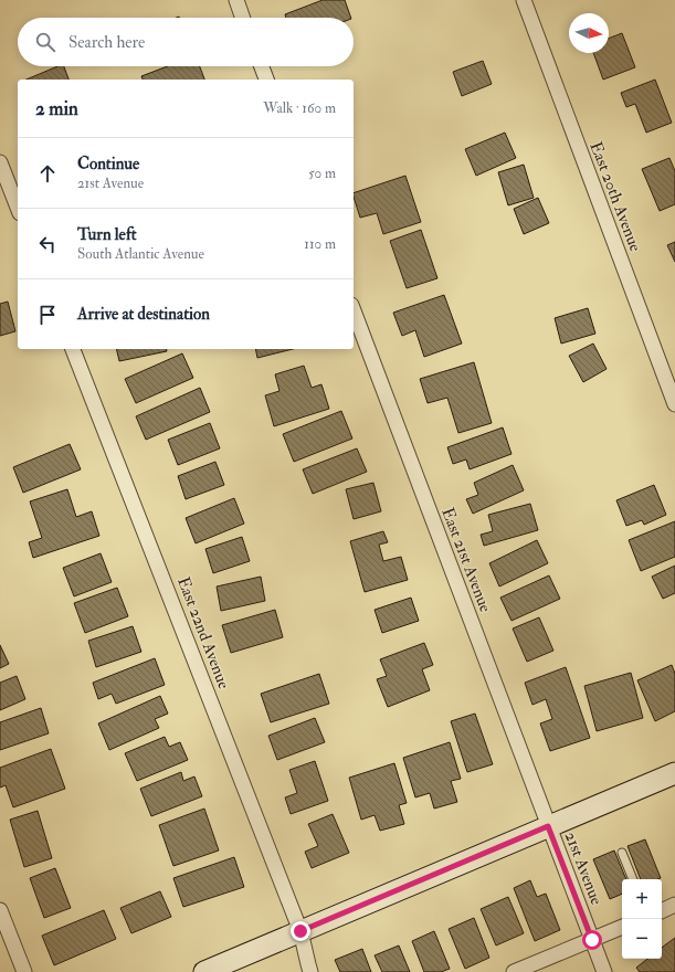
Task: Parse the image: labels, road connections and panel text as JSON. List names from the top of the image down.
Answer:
{
  "streets": {
    "street": [
      "East 20th Avenue",
      "East 21st Avenue",
      "East 22nd Avenue",
      "21st Avenue"
    ]
  },
  "crossings": [
    ["East 21st Avenue", "21st Avenue"]
  ],
  "north": "right",
  "page": {
    "search": "Search here",
    "heading": ["2 min", "Walk · 160 m"],
    "list": [
      ["Continue", "21st Avenue", "50 m"],
      ["Turn left", "South Atlantic Avenue", "110 m"],
      "Arrive at destination"
    ],
    "map_buttons": ["+", "−"]
  }
}
